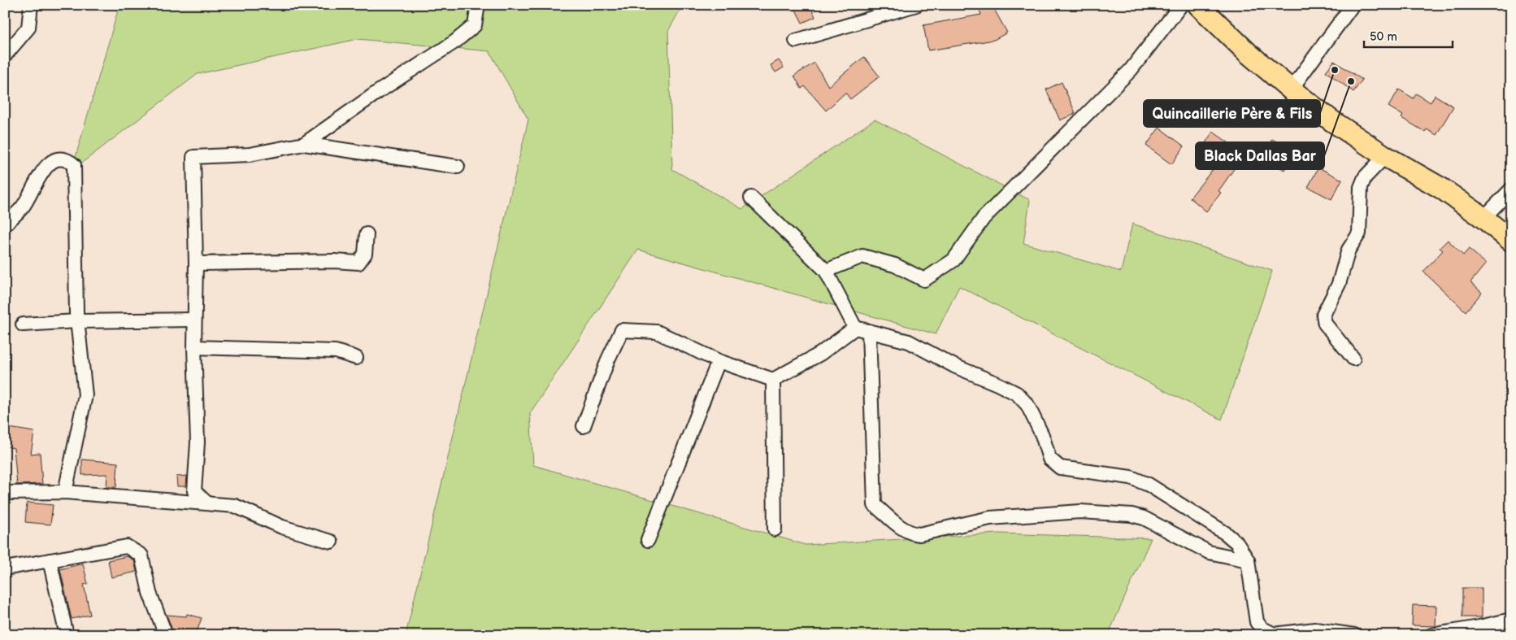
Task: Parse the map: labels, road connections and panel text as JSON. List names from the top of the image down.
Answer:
{
  "places": ["Quincaillerie Père & Fils", "Black Dallas Bar"],
  "scale_bar": "50 m"
}
